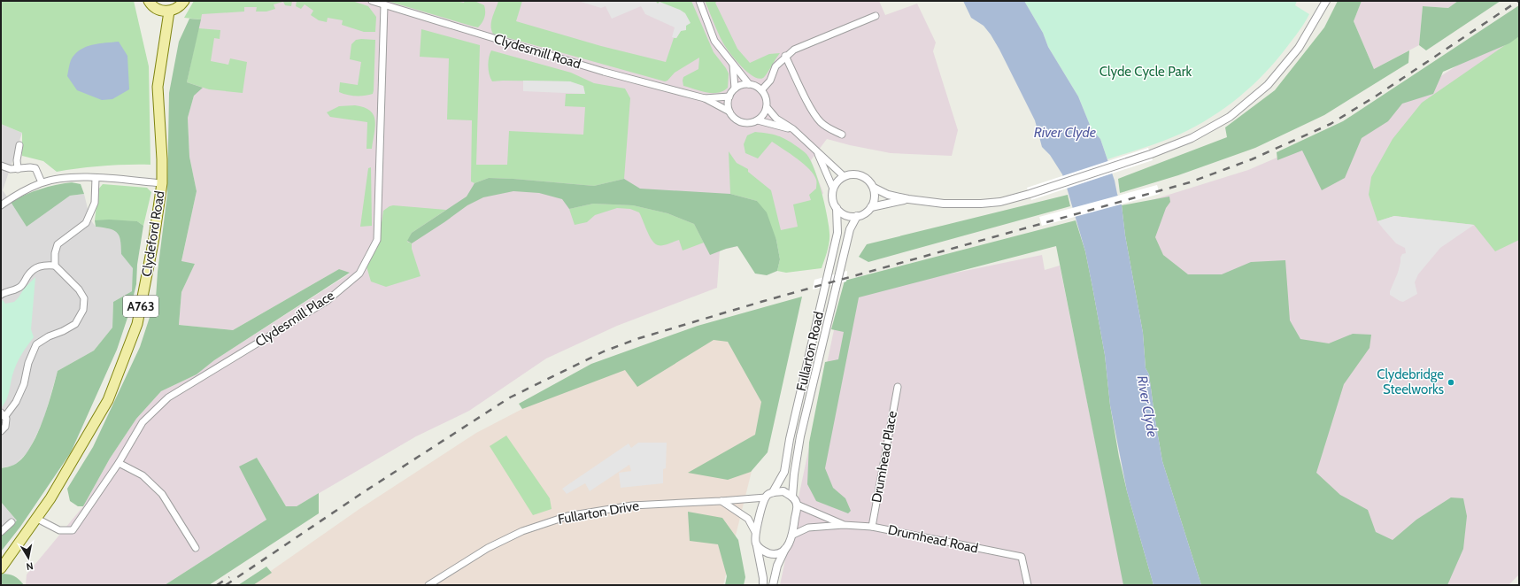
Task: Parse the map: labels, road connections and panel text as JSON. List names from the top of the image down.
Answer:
{
  "streets": {
    "main road": ["Clydeford Road", "A763"],
    "street": [
      "Clydesmill Road",
      "Clydesmill Place",
      "Fullarton Road",
      "Drumhead Place",
      "Fullarton Drive",
      "Drumhead Road"
    ]
  },
  "crossings": [
    ["Clydesmill Road", "Clydesmill Place"],
    ["Clydeford Road", "Clydesmill Place"],
    ["Fullarton Road", "Fullarton Drive"],
    ["Drumhead Place", "Drumhead Road"]
  ],
  "water": ["River Clyde"],
  "parks": ["Clyde Cycle Park"],
  "places": ["Clydebridge Steelworks"],
  "north": "bottom"
}
